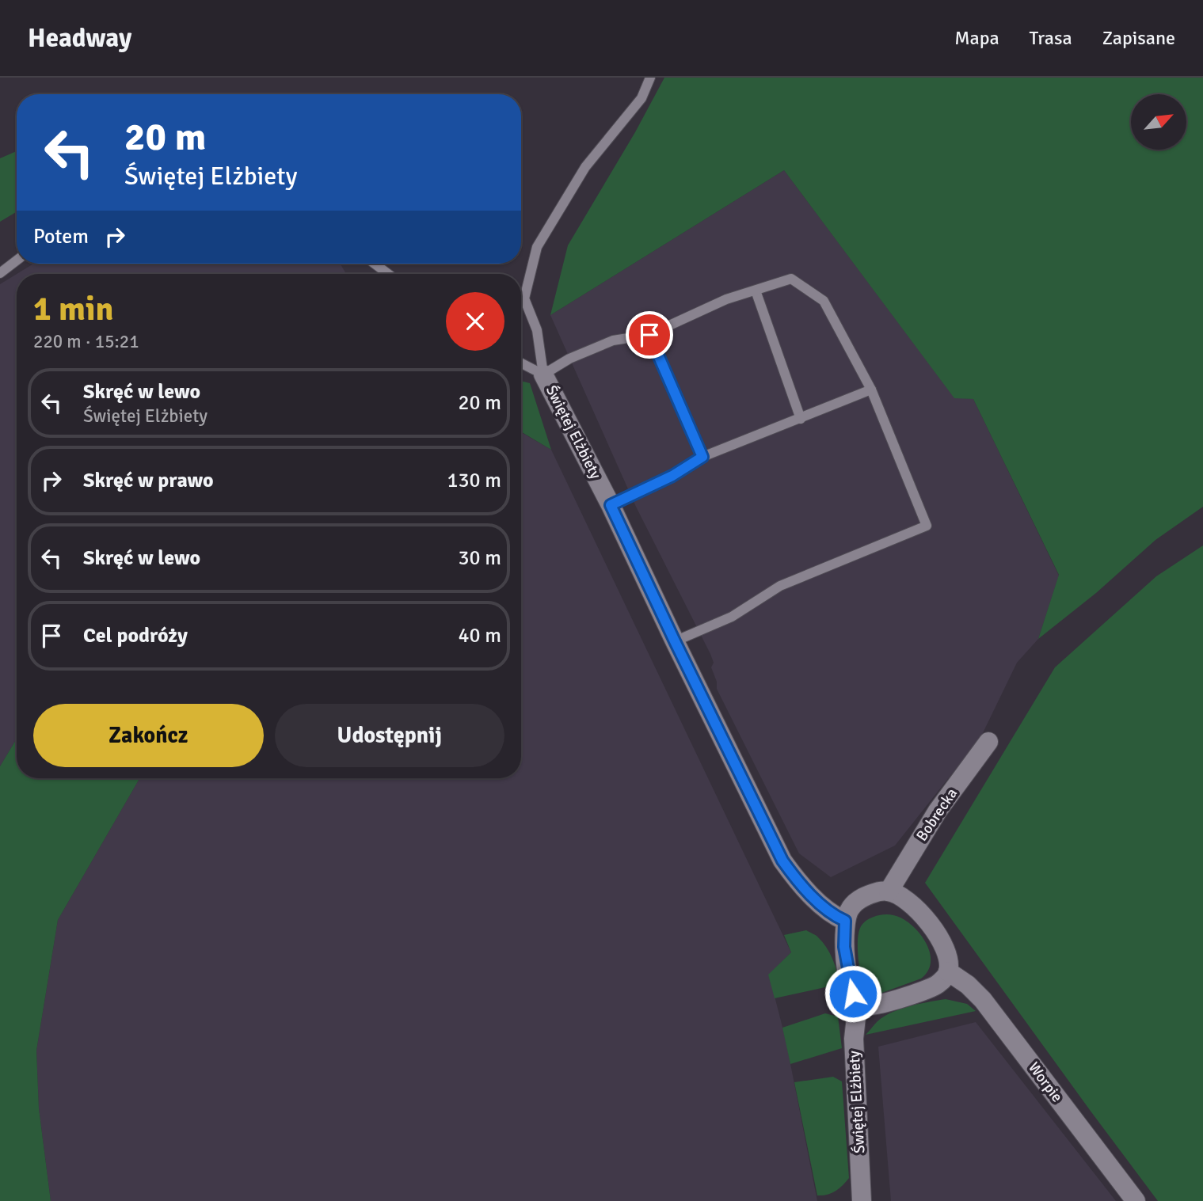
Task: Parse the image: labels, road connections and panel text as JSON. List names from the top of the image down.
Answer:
{
  "streets": {
    "street": ["Świętej Elżbiety", "Bobrecka", "Worpie"]
  },
  "crossings": [
    ["Świętej Elżbiety", "Bobrecka"],
    ["Świętej Elżbiety", "Worpie"],
    ["Bobrecka", "Worpie"]
  ],
  "north": "top right",
  "page": {
    "header": "Headway",
    "nav": ["Mapa", "Trasa", "Zapisane"],
    "turn": ["20 m", "Świętej Elżbiety"],
    "then": "Potem",
    "heading": ["1 min", "220 m · 15:21"],
    "list": [
      {
        "name": "Skręć w lewo",
        "note": "Świętej Elżbiety",
        "value": "20 m"
      },
      {
        "name": "Skręć w prawo",
        "value": "130 m"
      },
      {
        "name": "Skręć w lewo",
        "value": "30 m"
      },
      {
        "name": "Cel podróży",
        "value": "40 m"
      }
    ],
    "buttons": ["Zakończ", "Udostępnij"]
  }
}
